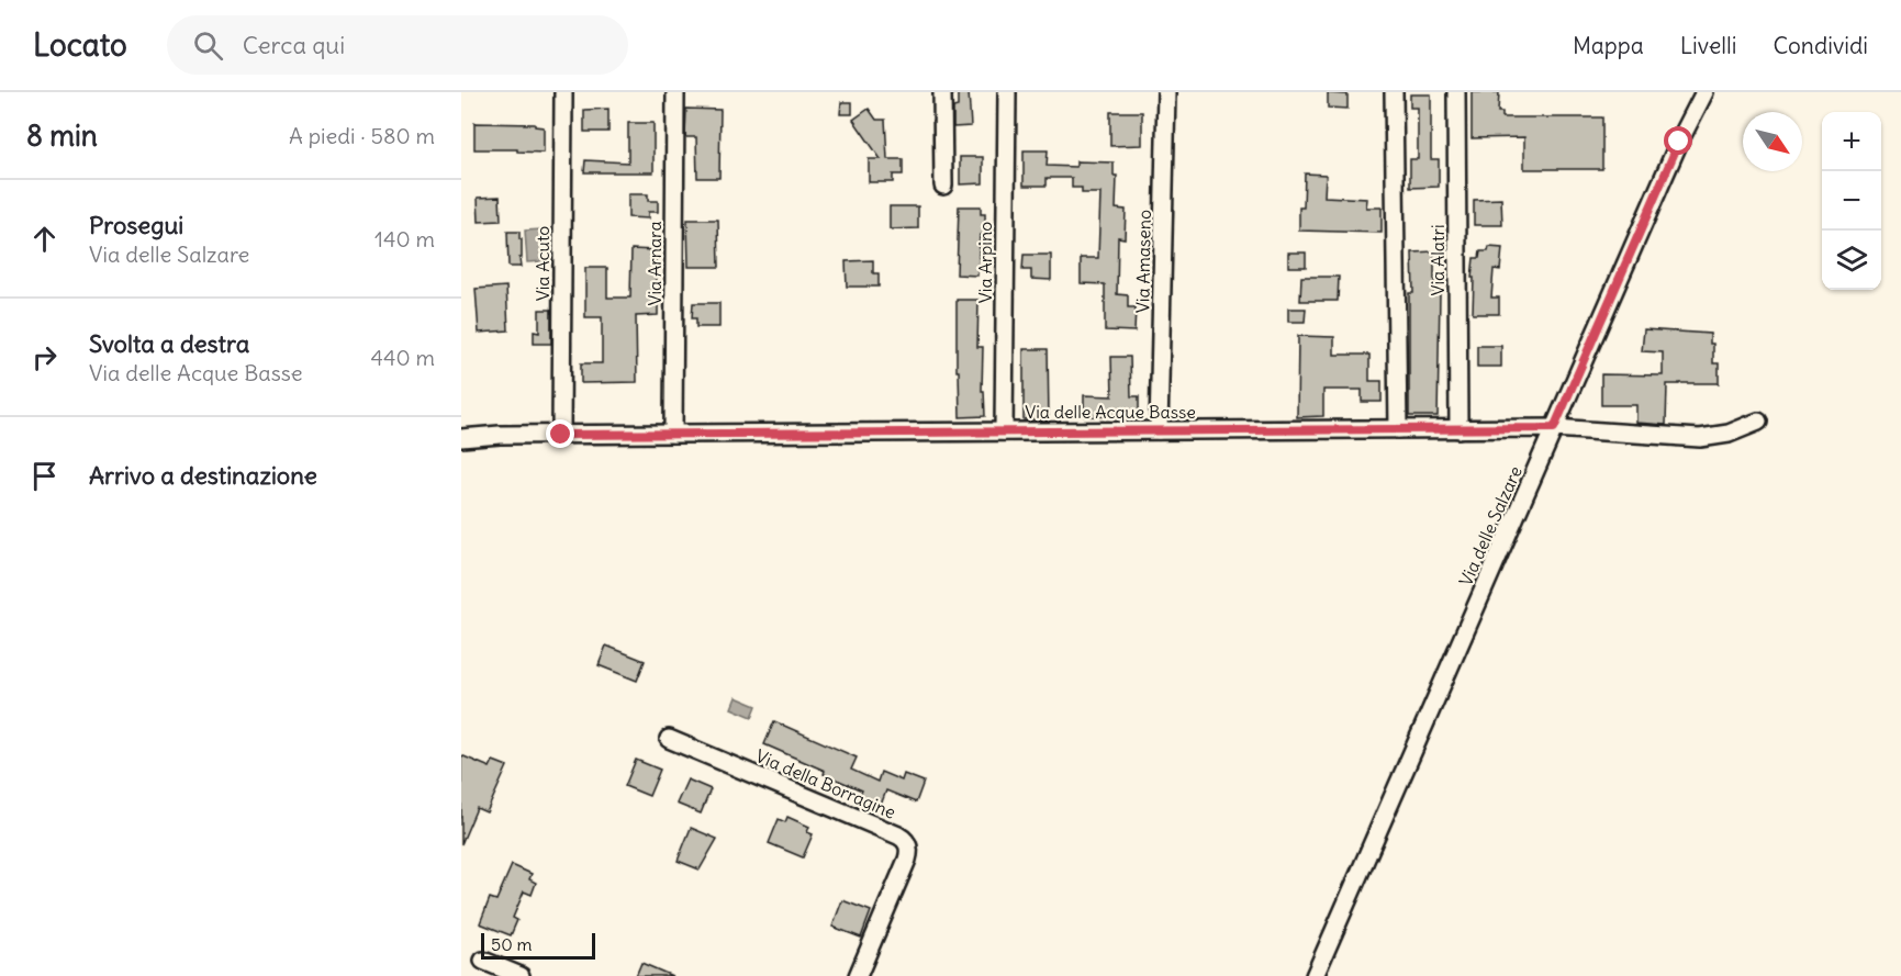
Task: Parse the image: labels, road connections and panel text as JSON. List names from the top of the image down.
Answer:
{
  "streets": {
    "street": [
      "Via Alatri",
      "Via Amaseno",
      "Via Arpino",
      "Via Acuto",
      "Via Arnara",
      "Via delle Acque Basse",
      "Via delle Salzare",
      "Via della Borragine"
    ]
  },
  "crossings": [
    ["Via Alatri", "Via delle Acque Basse"],
    ["Via Amaseno", "Via delle Acque Basse"],
    ["Via Arpino", "Via delle Acque Basse"],
    ["Via Acuto", "Via delle Acque Basse"],
    ["Via Arnara", "Via delle Acque Basse"],
    ["Via delle Acque Basse", "Via delle Salzare"]
  ],
  "scale_bar": "50 m",
  "north": "bottom right",
  "page": {
    "header": "Locato",
    "search": "Cerca qui",
    "nav": ["Mappa", "Livelli", "Condividi"],
    "heading": ["8 min", "A piedi · 580 m"],
    "map_buttons": ["+", "−"],
    "list": [
      ["Prosegui", "Via delle Salzare", "140 m"],
      ["Svolta a destra", "Via delle Acque Basse", "440 m"],
      "Arrivo a destinazione"
    ],
    "scale": "50 m"
  }
}
